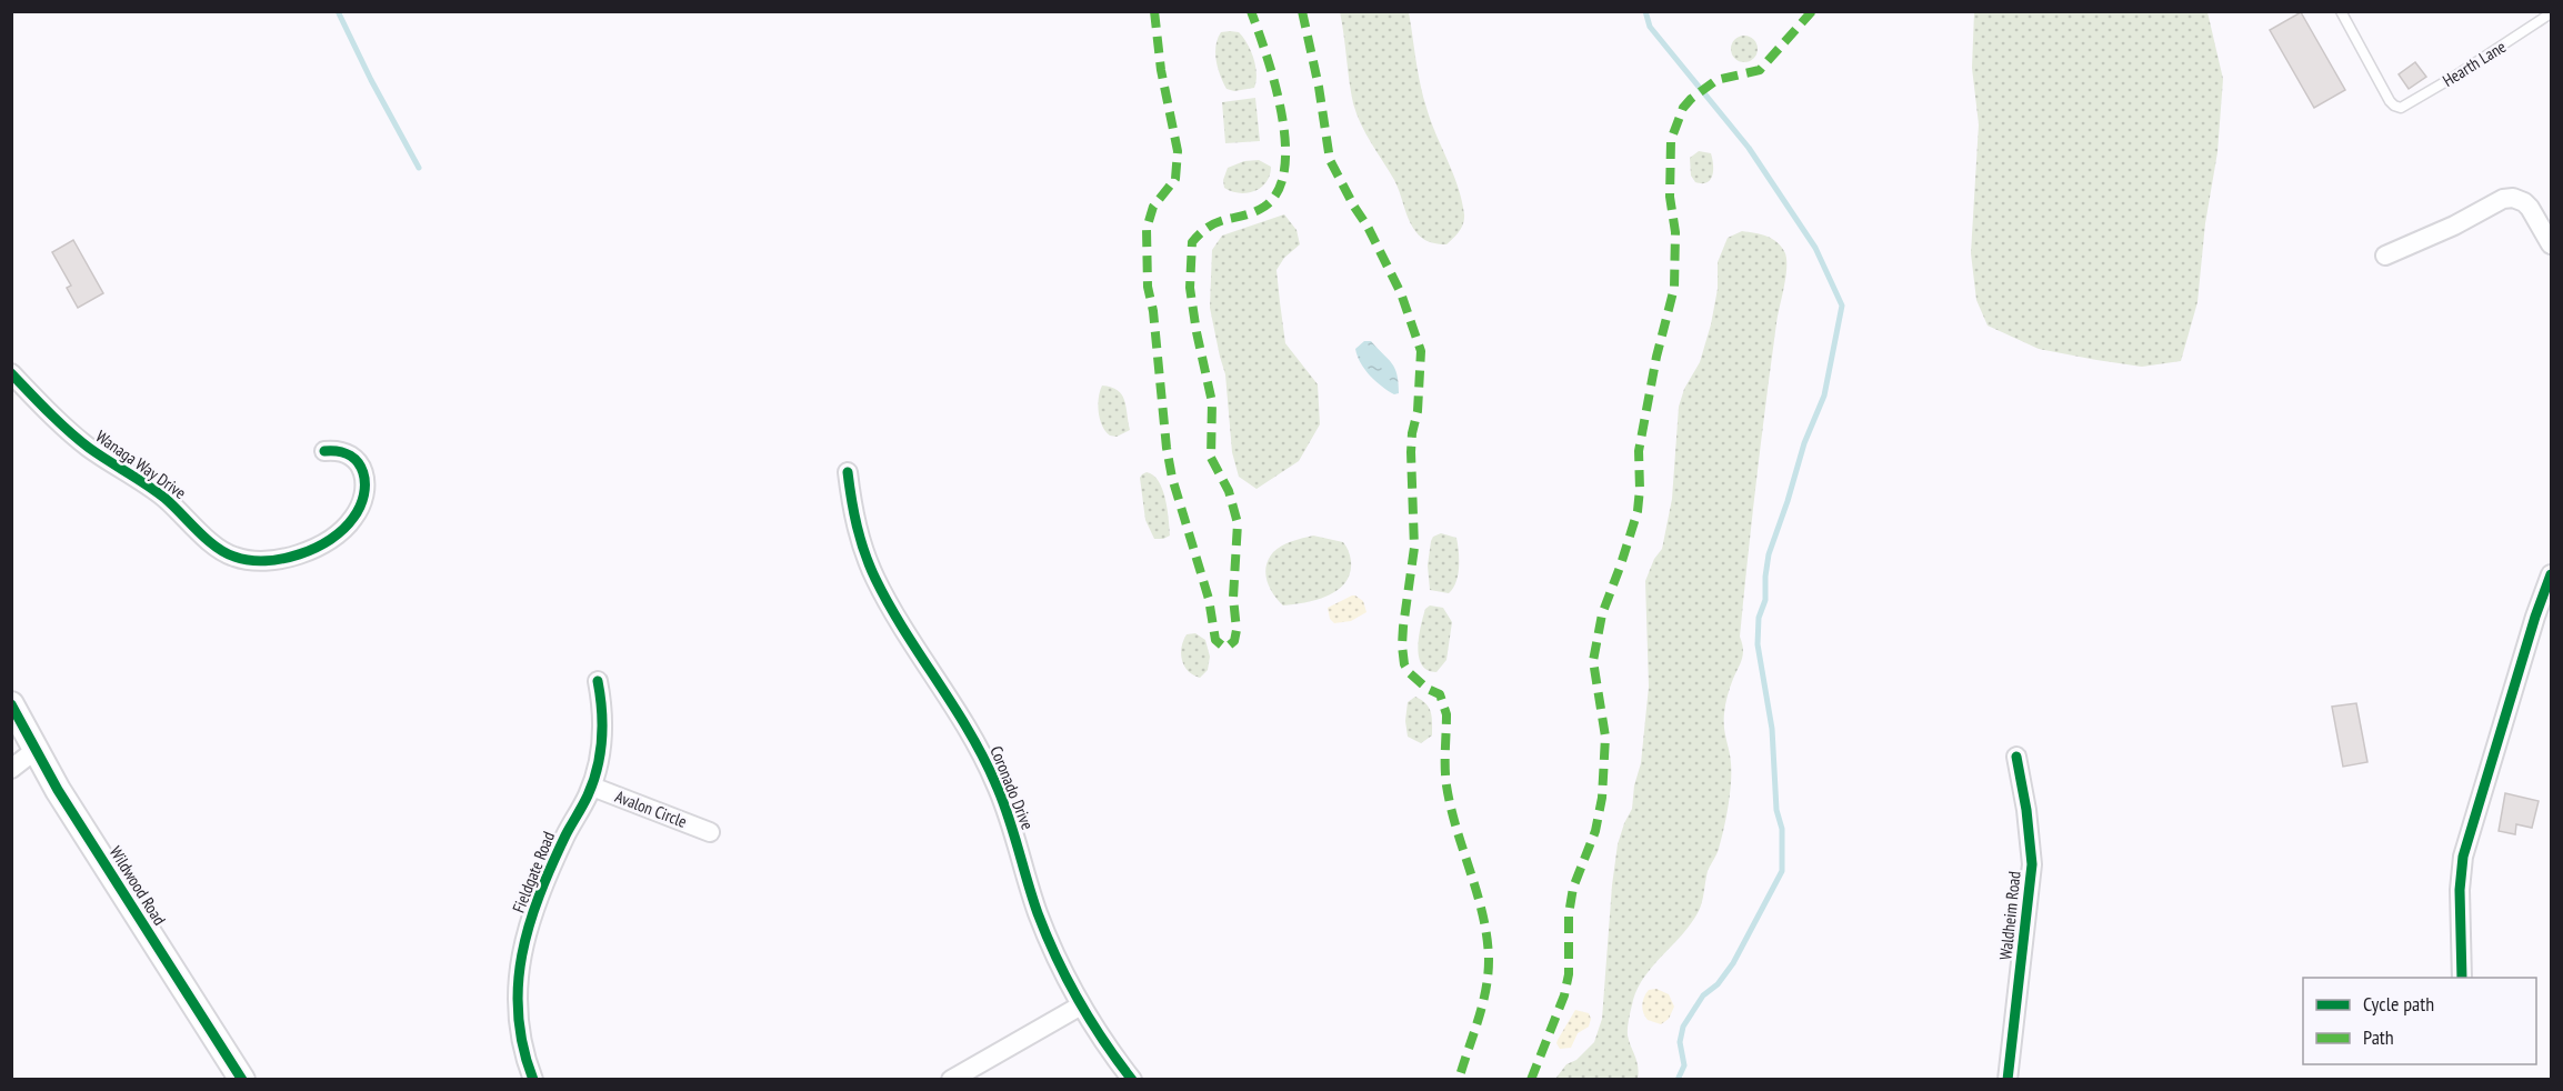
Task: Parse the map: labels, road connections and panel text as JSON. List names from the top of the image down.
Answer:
{
  "streets": {
    "street": [
      "Wanaga Way Drive",
      "Coronado Drive",
      "Avalon Circle",
      "Fieldgate Road",
      "Wildwood Road",
      "Waldheim Road"
    ],
    "lane": ["Hearth Lane"]
  },
  "crossings": [
    ["Avalon Circle", "Fieldgate Road"]
  ],
  "legend": ["Cycle path", "Path"]
}
